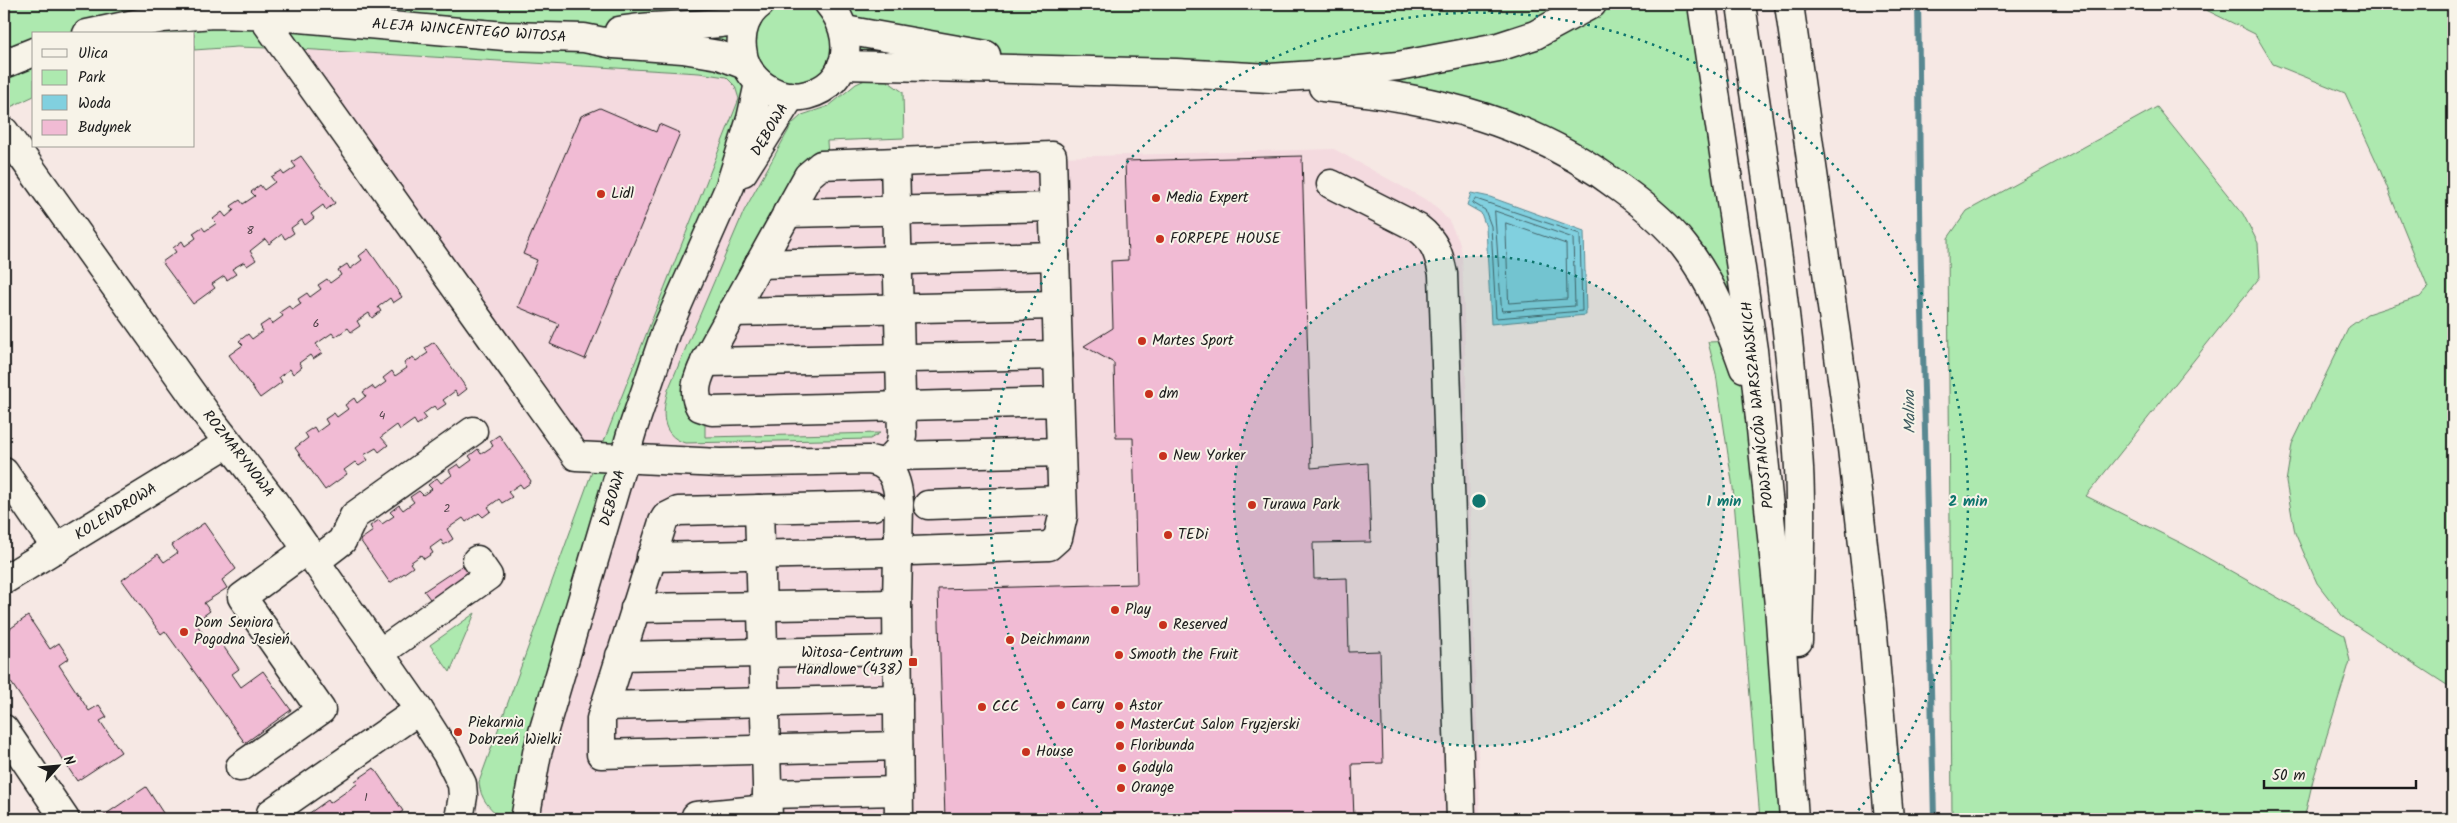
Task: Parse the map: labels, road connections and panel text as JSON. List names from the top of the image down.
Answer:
{
  "streets": {
    "street": [
      "ALEJA WINCENTEGO WITOSA",
      "DĘBOWA",
      "POWSTAŃCÓW WARSZAWSKICH",
      "ROZMARYNOWA",
      "KOLENDROWA"
    ]
  },
  "crossings": [
    ["ALEJA WINCENTEGO WITOSA", "DĘBOWA"],
    ["ROZMARYNOWA", "KOLENDROWA"]
  ],
  "water": ["Malina"],
  "places": {
    "other": [
      "Lidl",
      "Media Expert",
      "FORPEPE HOUSE",
      "Martes Sport",
      "dm",
      "New Yorker",
      "Turawa Park",
      "TEDi",
      "Play",
      "Reserved",
      "Dom Seniora Pogodna Jesień",
      "Deichmann",
      "Smooth the Fruit",
      "Carry",
      "Astor",
      "CCC",
      "MasterCut Salon Fryzjerski",
      "Piekarnia Dobrzeń Wielki",
      "Floribunda",
      "House",
      "Godyla",
      "Orange"
    ],
    "transit": ["Witosa-Centrum Handlowe (438)"]
  },
  "house_numbers": [
    "8",
    "6",
    "4",
    "2",
    "1"
  ],
  "legend": [
    "Ulica",
    "Park",
    "Woda",
    "Budynek"
  ],
  "scale_bar": "50 m",
  "north": "top right",
  "rings": ["1 min", "2 min"]
}
